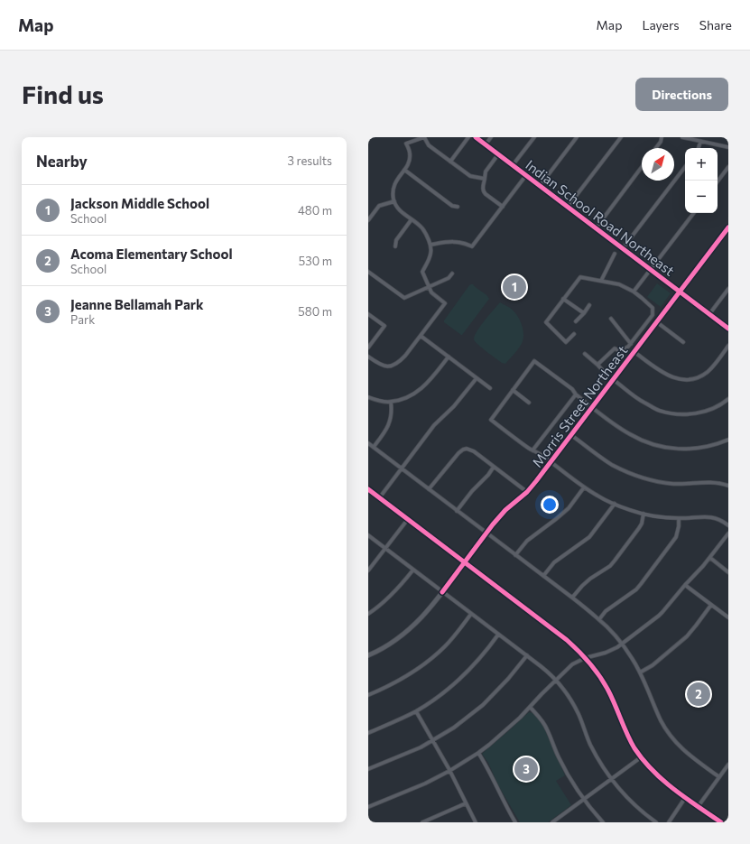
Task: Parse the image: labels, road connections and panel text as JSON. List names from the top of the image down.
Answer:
{
  "streets": {
    "street": ["Indian School Road Northeast", "Morris Street Northeast"]
  },
  "crossings": [
    ["Indian School Road Northeast", "Morris Street Northeast"]
  ],
  "north": "top right",
  "page": {
    "header": "Map",
    "nav": ["Map", "Layers", "Share"],
    "buttons": "Directions",
    "title": "Find us",
    "heading": ["Nearby", "3 results"],
    "map_buttons": ["+", "−"],
    "list": [
      {
        "mark": "1",
        "name": "Jackson Middle School",
        "note": "School",
        "value": "480 m"
      },
      {
        "mark": "2",
        "name": "Acoma Elementary School",
        "note": "School",
        "value": "530 m"
      },
      {
        "mark": "3",
        "name": "Jeanne Bellamah Park",
        "note": "Park",
        "value": "580 m"
      }
    ],
    "pins": ["1", "2", "3"]
  }
}
